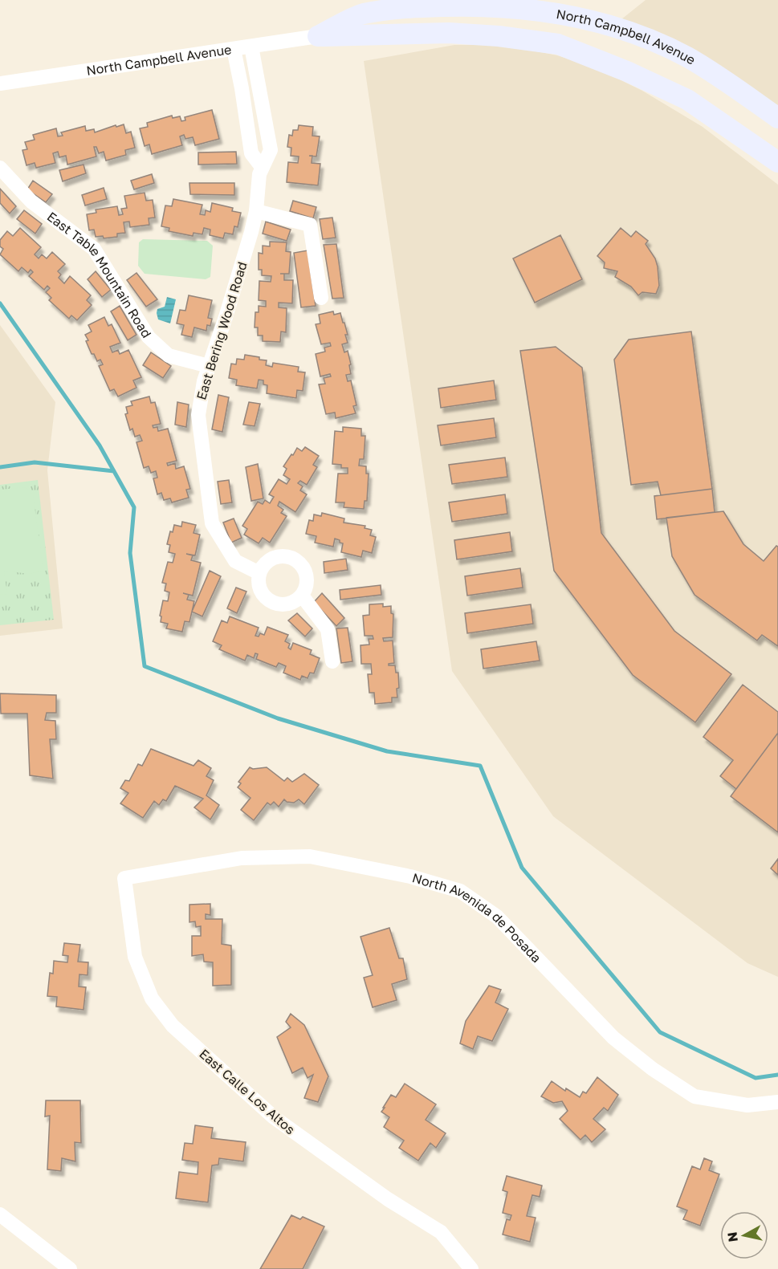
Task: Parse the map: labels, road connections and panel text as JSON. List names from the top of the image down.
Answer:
{
  "streets": {
    "street": [
      "North Campbell Avenue",
      "East Table Mountain Road",
      "East Bering Wood Road",
      "North Avenida de Posada",
      "East Calle Los Altos"
    ]
  },
  "crossings": [
    ["East Table Mountain Road", "East Bering Wood Road"],
    ["North Avenida de Posada", "East Calle Los Altos"]
  ],
  "north": "left"
}
